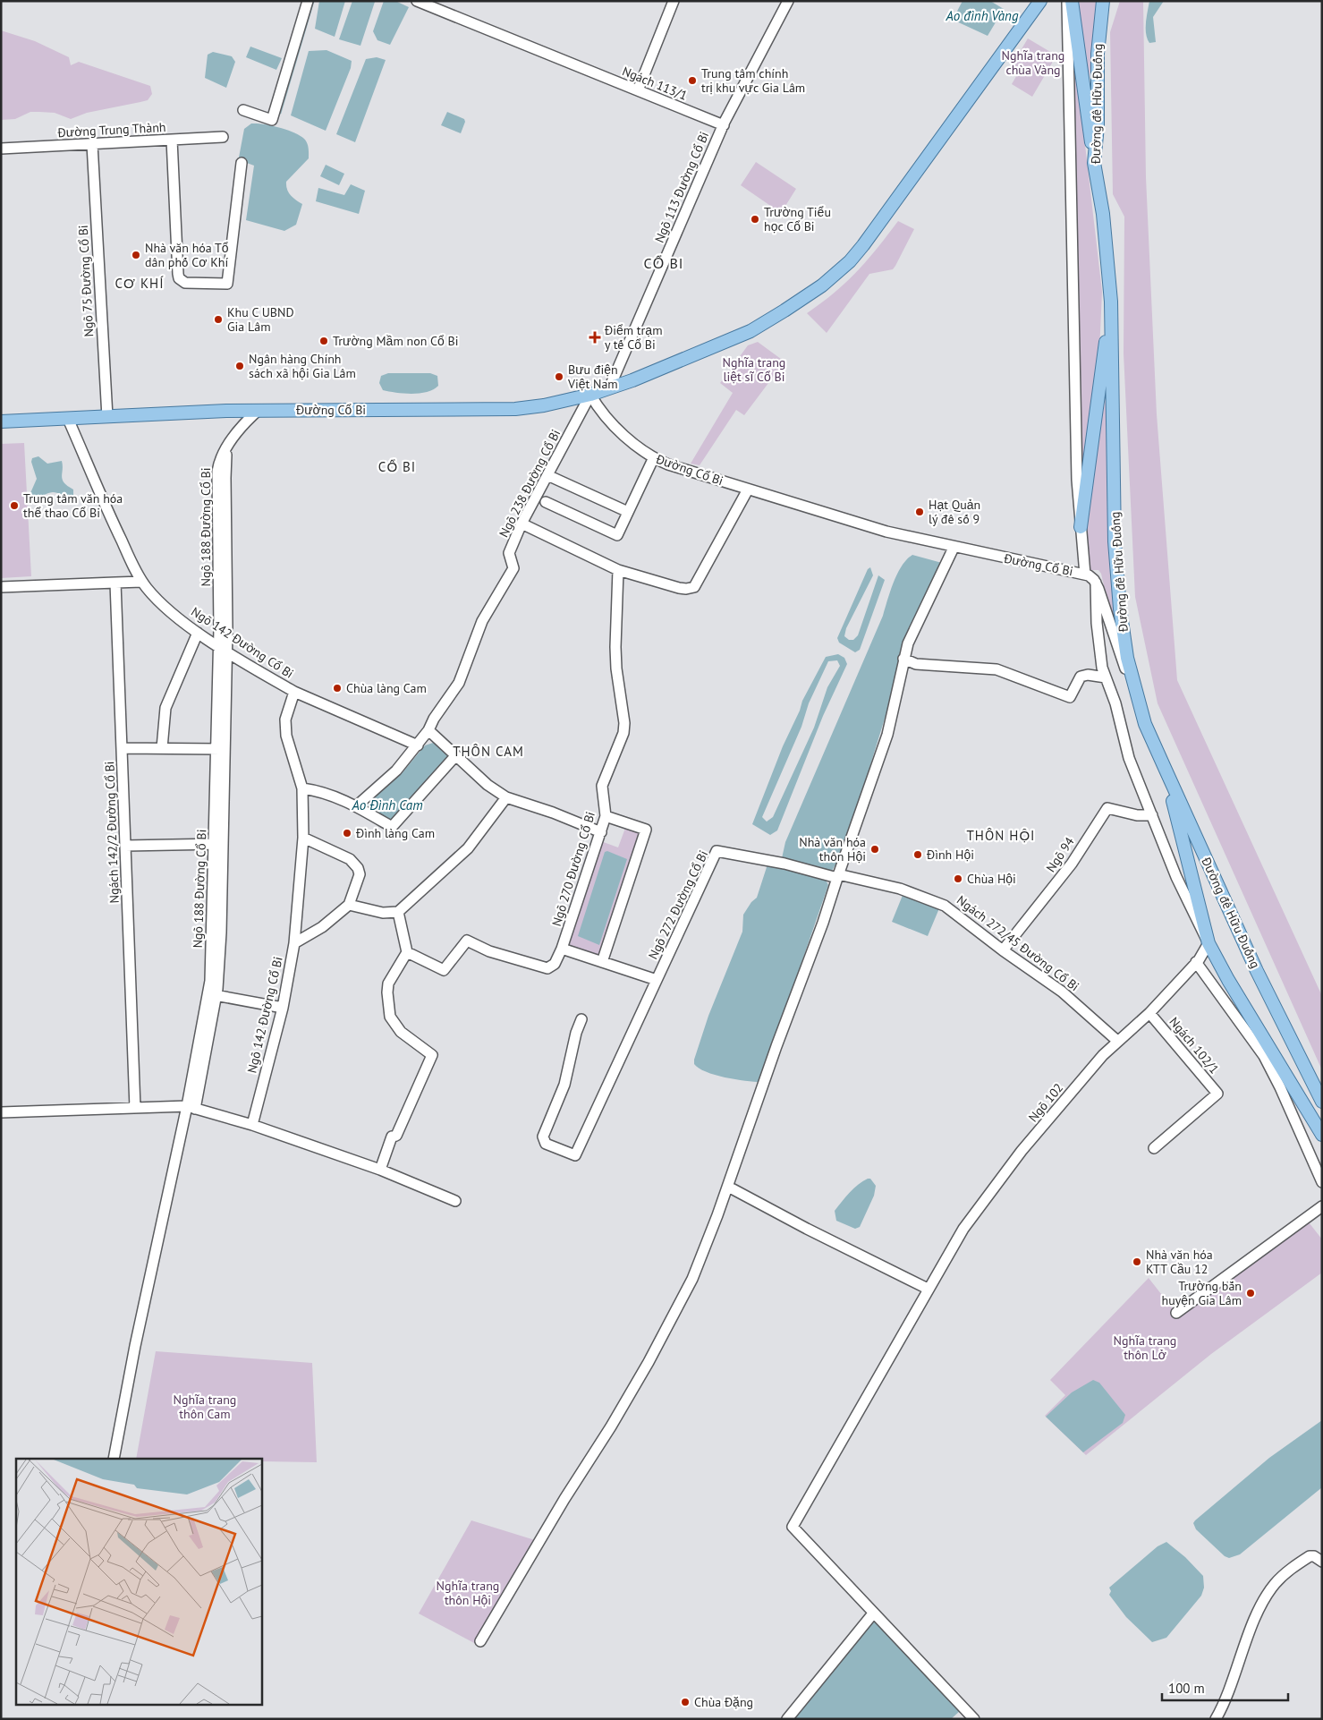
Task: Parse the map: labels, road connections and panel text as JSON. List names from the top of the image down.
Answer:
{
  "streets": {
    "main road": ["Đường đê Hữu Đuống", "Đường Cổ Bi"],
    "street": [
      "Ngách 113/1",
      "Đường Trung Thành",
      "Ngõ 113 Đường Cổ Bi",
      "Ngõ 75 Đường Cổ Bi",
      "Ngõ 238 Đường Cổ Bi",
      "Ngõ 188 Đường Cổ Bi",
      "Ngõ 142 Đường Cổ Bi",
      "Ngách 142/2 Đường Cổ Bi",
      "Ngõ 94",
      "Ngõ 270 Đường Cổ Bi",
      "Ngõ 272 Đường Cổ Bi",
      "Ngách 272/45 Đường Cổ Bi",
      "Ngách 102/1",
      "Ngõ 102"
    ]
  },
  "crossings": [
    ["Ngách 113/1", "Ngõ 113 Đường Cổ Bi"],
    ["Đường Trung Thành", "Ngõ 75 Đường Cổ Bi"],
    ["Ngõ 75 Đường Cổ Bi", "Đường Cổ Bi"],
    ["Đường Cổ Bi", "Ngõ 238 Đường Cổ Bi"],
    ["Đường Cổ Bi", "Ngõ 188 Đường Cổ Bi"],
    ["Đường Cổ Bi", "Ngõ 142 Đường Cổ Bi"],
    ["Ngõ 188 Đường Cổ Bi", "Ngõ 142 Đường Cổ Bi"],
    ["Ngõ 94", "Ngách 272/45 Đường Cổ Bi"],
    ["Ngõ 272 Đường Cổ Bi", "Ngách 272/45 Đường Cổ Bi"],
    ["Ngách 272/45 Đường Cổ Bi", "Ngõ 102"],
    ["Ngách 102/1", "Ngõ 102"]
  ],
  "districts": [
    "CỔ BI",
    "CƠ KHÍ",
    "CỔ BI",
    "THÔN CAM",
    "THÔN HỘI"
  ],
  "water": ["Ao đình Vàng", "Ao Đình Cam"],
  "parks": [
    "Nghĩa trang chùa Vàng",
    "Nghĩa trang liệt sĩ Cổ Bi",
    "Nghĩa trang thôn Lở",
    "Nghĩa trang thôn Cam",
    "Nghĩa trang thôn Hội"
  ],
  "places": {
    "other": [
      "Trung tâm chính trị khu vực Gia Lâm",
      "Trường Tiểu học Cổ Bi",
      "Nhà văn hóa Tổ dân phố Cơ Khí",
      "Khu C UBND Gia Lâm",
      "Trường Mầm non Cổ Bi",
      "Ngân hàng Chính sách xã hội Gia Lâm",
      "Bưu điện Việt Nam",
      "Trung tâm văn hóa thể thao Cổ Bi",
      "Hạt Quản lý đê số 9",
      "Chùa làng Cam",
      "Đình làng Cam",
      "Nhà văn hóa thôn Hội",
      "Đình Hội",
      "Chùa Hội",
      "Nhà văn hóa KTT Cầu 12",
      "Trường bắn huyện Gia Lâm",
      "Chùa Đặng"
    ],
    "health": ["Điểm trạm y tế Cổ Bi"]
  },
  "scale_bar": "100 m"
}
